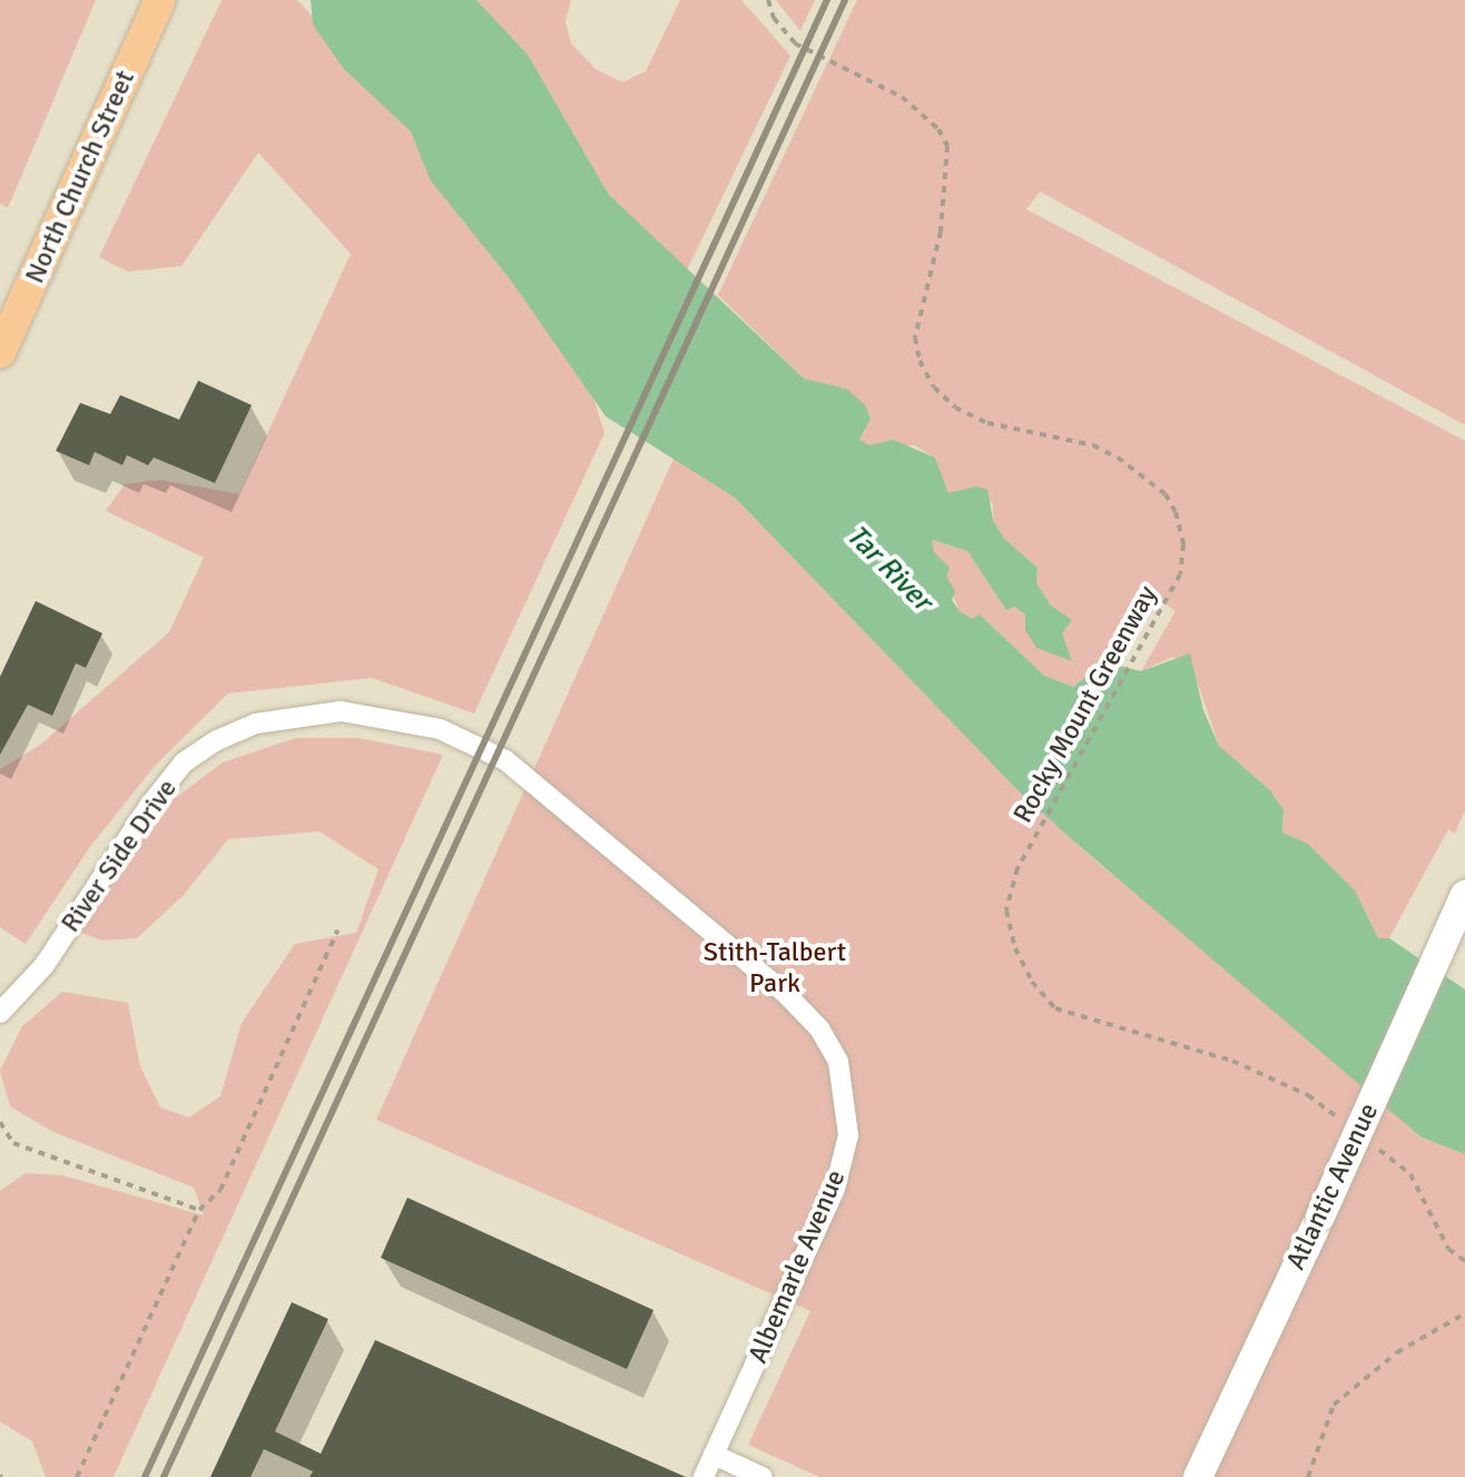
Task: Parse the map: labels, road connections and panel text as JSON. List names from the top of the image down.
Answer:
{
  "streets": {
    "main road": ["North Church Street", "Atlantic Avenue"],
    "street": ["River Side Drive", "Albemarle Avenue"],
    "path": ["Rocky Mount Greenway"]
  },
  "crossings": [
    ["River Side Drive", "Albemarle Avenue"]
  ],
  "water": ["Tar River"],
  "parks": ["Stith-Talbert Park"]
}
